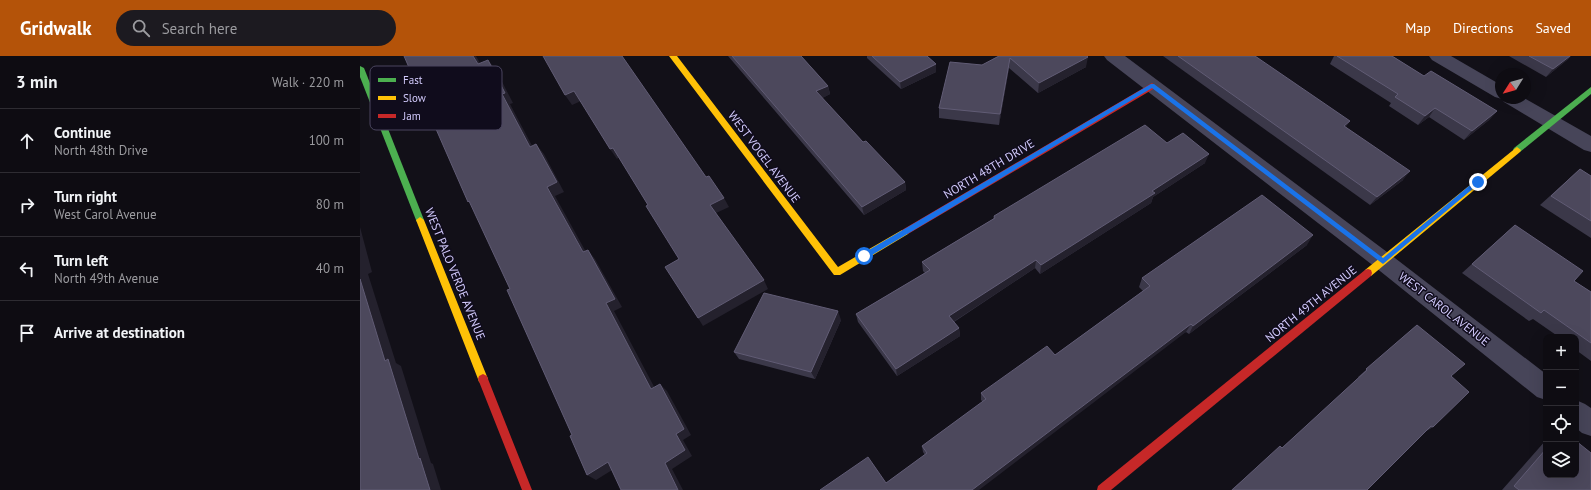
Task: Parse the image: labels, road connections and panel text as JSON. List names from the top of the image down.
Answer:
{
  "streets": {
    "street": [
      "WEST VOGEL AVENUE",
      "NORTH 48TH DRIVE",
      "WEST PALO VERDE AVENUE",
      "NORTH 49TH AVENUE",
      "WEST CAROL AVENUE"
    ]
  },
  "crossings": [
    ["WEST VOGEL AVENUE", "NORTH 48TH DRIVE"],
    ["NORTH 48TH DRIVE", "WEST CAROL AVENUE"],
    ["NORTH 49TH AVENUE", "WEST CAROL AVENUE"]
  ],
  "legend": ["Fast", "Slow", "Jam"],
  "north": "bottom left",
  "page": {
    "header": "Gridwalk",
    "search": "Search here",
    "nav": ["Map", "Directions", "Saved"],
    "heading": ["3 min", "Walk · 220 m"],
    "list": [
      ["Continue", "North 48th Drive", "100 m"],
      ["Turn right", "West Carol Avenue", "80 m"],
      ["Turn left", "North 49th Avenue", "40 m"],
      "Arrive at destination"
    ],
    "map_buttons": ["+", "−"]
  }
}
